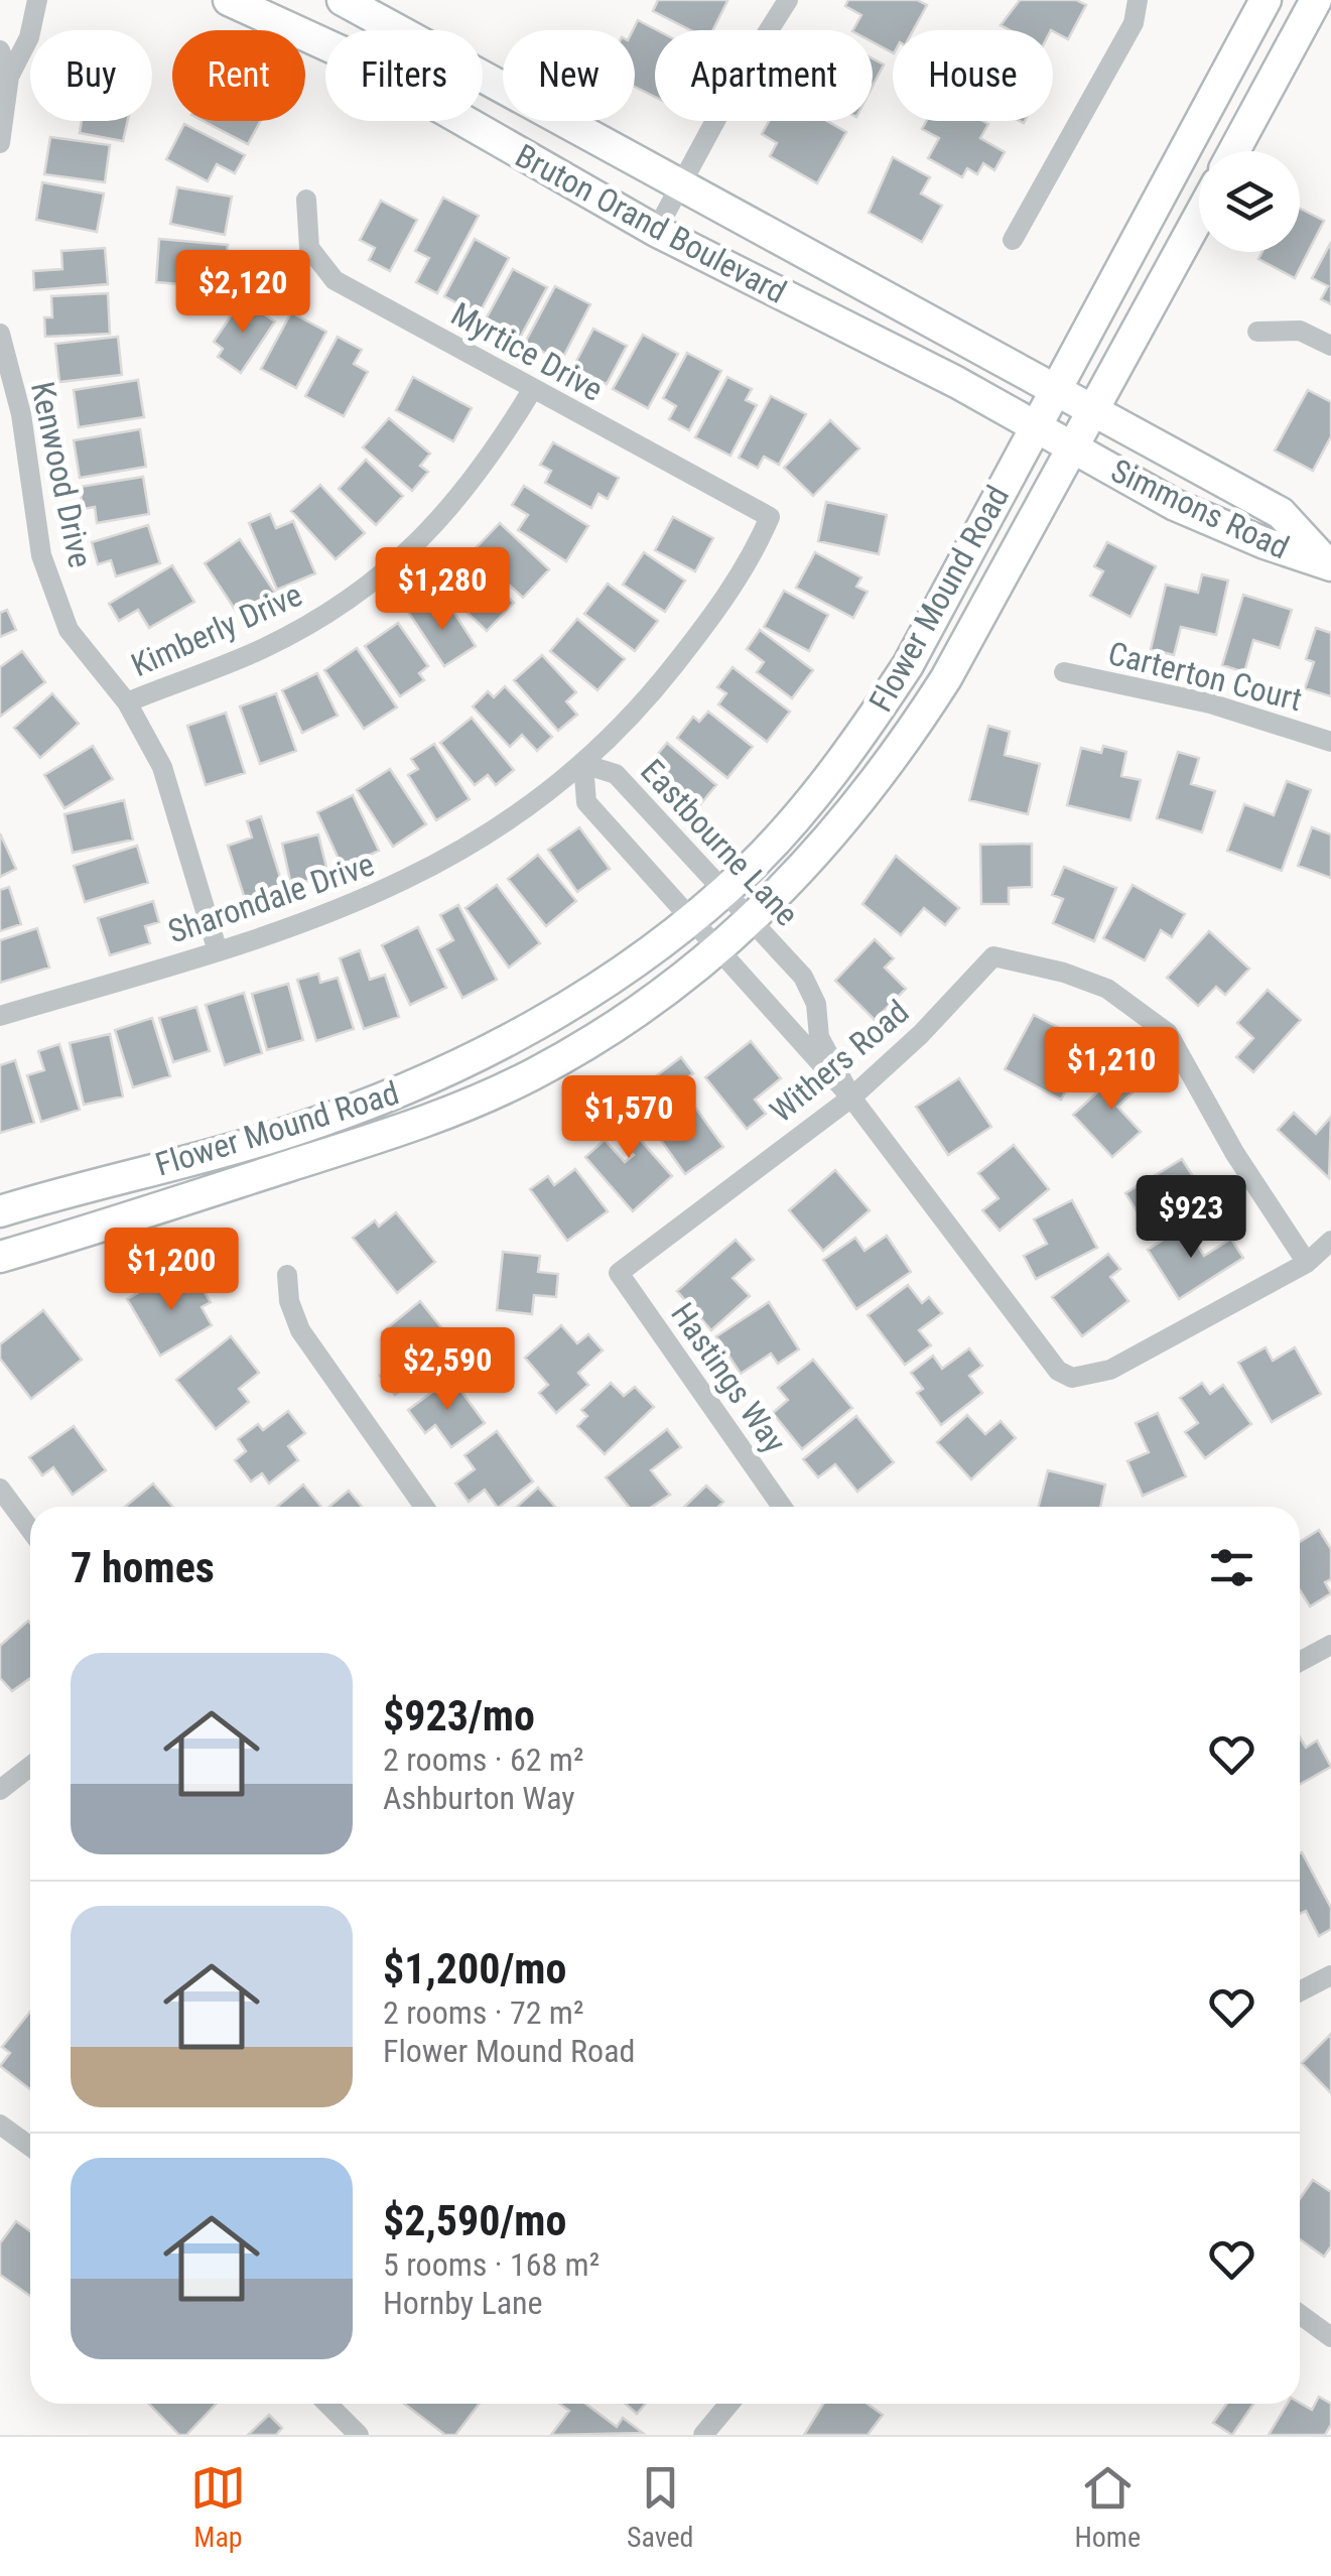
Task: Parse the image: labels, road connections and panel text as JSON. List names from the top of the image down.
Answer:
{
  "streets": {
    "main road": ["Bruton Orand Boulevard", "Simmons Road", "Flower Mound Road"],
    "street": [
      "Myrtice Drive",
      "Kenwood Drive",
      "Kimberly Drive",
      "Carterton Court",
      "Eastbourne Lane",
      "Sharondale Drive",
      "Withers Road",
      "Hastings Way"
    ]
  },
  "crossings": [
    ["Bruton Orand Boulevard", "Simmons Road"],
    ["Bruton Orand Boulevard", "Flower Mound Road"],
    ["Myrtice Drive", "Kimberly Drive"],
    ["Myrtice Drive", "Sharondale Drive"],
    ["Kenwood Drive", "Kimberly Drive"],
    ["Kenwood Drive", "Sharondale Drive"],
    ["Simmons Road", "Flower Mound Road"],
    ["Flower Mound Road", "Eastbourne Lane"],
    ["Eastbourne Lane", "Sharondale Drive"],
    ["Eastbourne Lane", "Withers Road"],
    ["Withers Road", "Hastings Way"]
  ],
  "page": {
    "chip": [
      "Buy",
      "Rent",
      "Filters",
      "New",
      "Apartment",
      "House"
    ],
    "price": [
      "$2,120",
      "$1,280",
      "$1,210",
      "$1,570",
      "$923",
      "$1,200",
      "$2,590"
    ],
    "heading": "7 homes",
    "list": [
      {
        "name": "$923/mo",
        "note": "2 rooms · 62 m² · Ashburton Way"
      },
      {
        "name": "$1,200/mo",
        "note": "2 rooms · 72 m² · Flower Mound Road"
      },
      {
        "name": "$2,590/mo",
        "note": "5 rooms · 168 m² · Hornby Lane"
      }
    ],
    "tabs": ["Map", "Saved", "Home"]
  }
}
